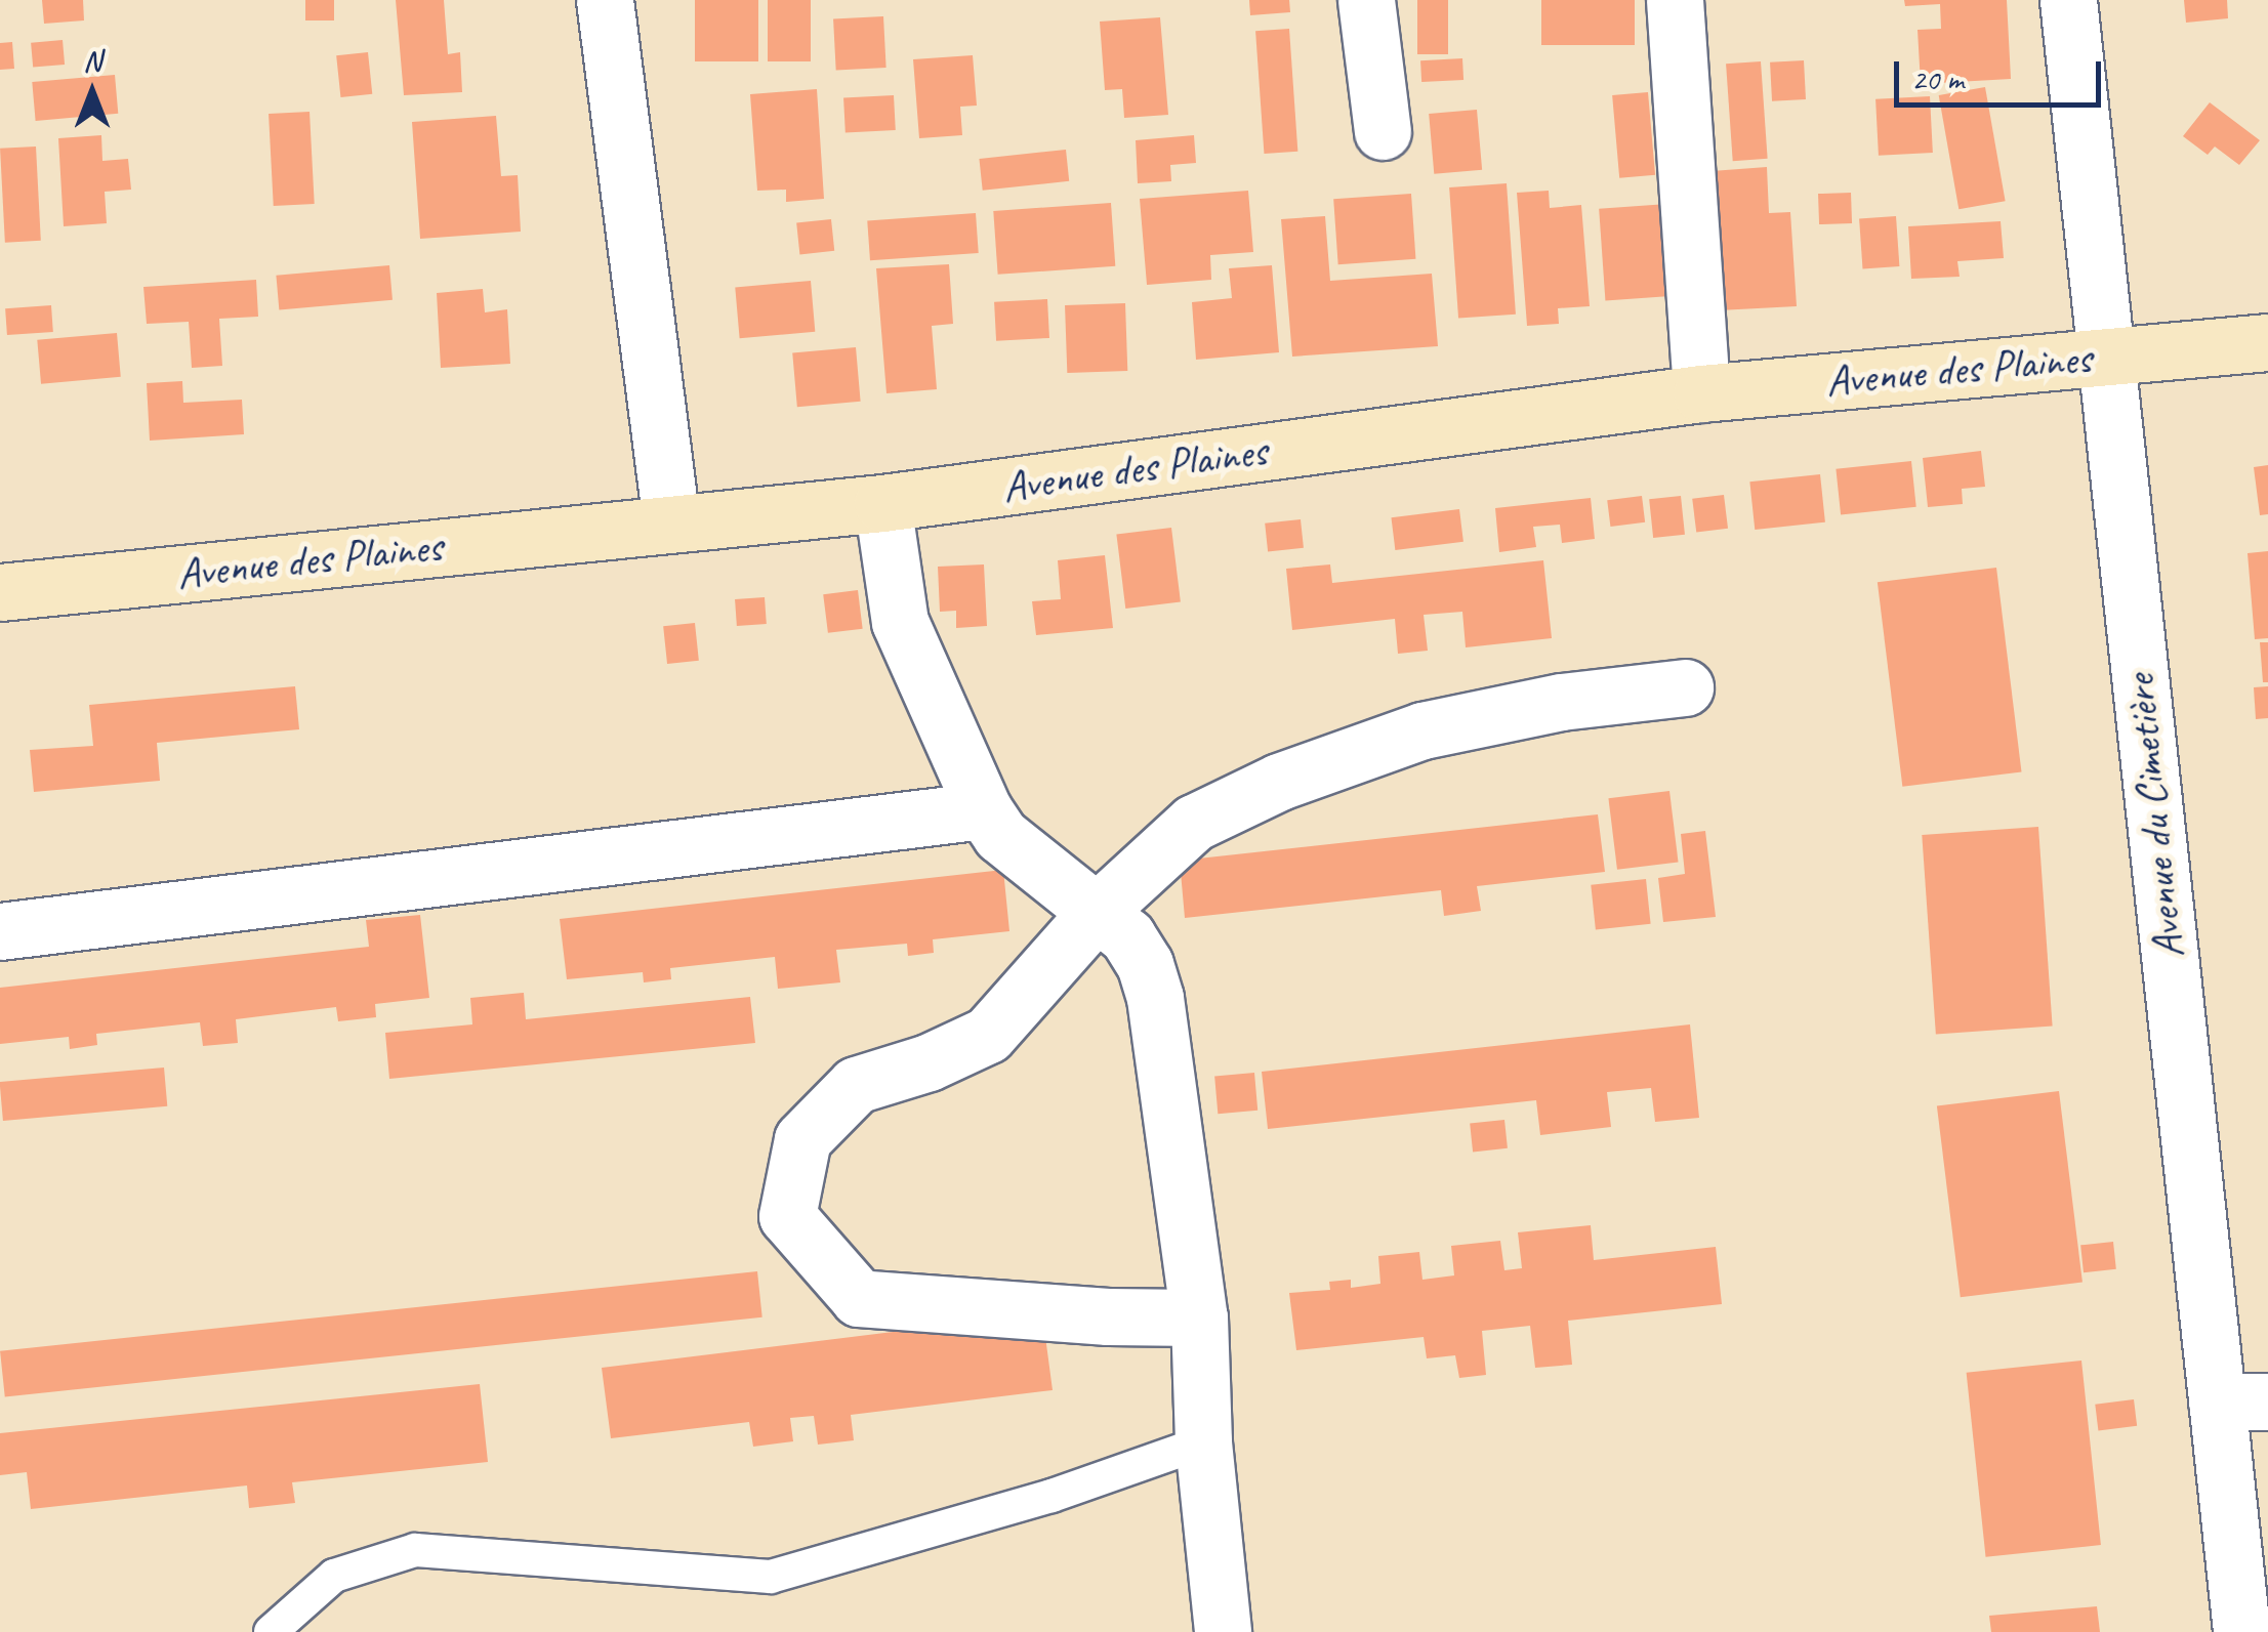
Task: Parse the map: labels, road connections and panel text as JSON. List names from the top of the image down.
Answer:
{
  "streets": {
    "street": ["Avenue des Plaines", "Avenue du Cimetière"]
  },
  "crossings": [
    ["Avenue des Plaines", "Avenue du Cimetière"]
  ],
  "scale_bar": "20 m",
  "north": "top"
}
